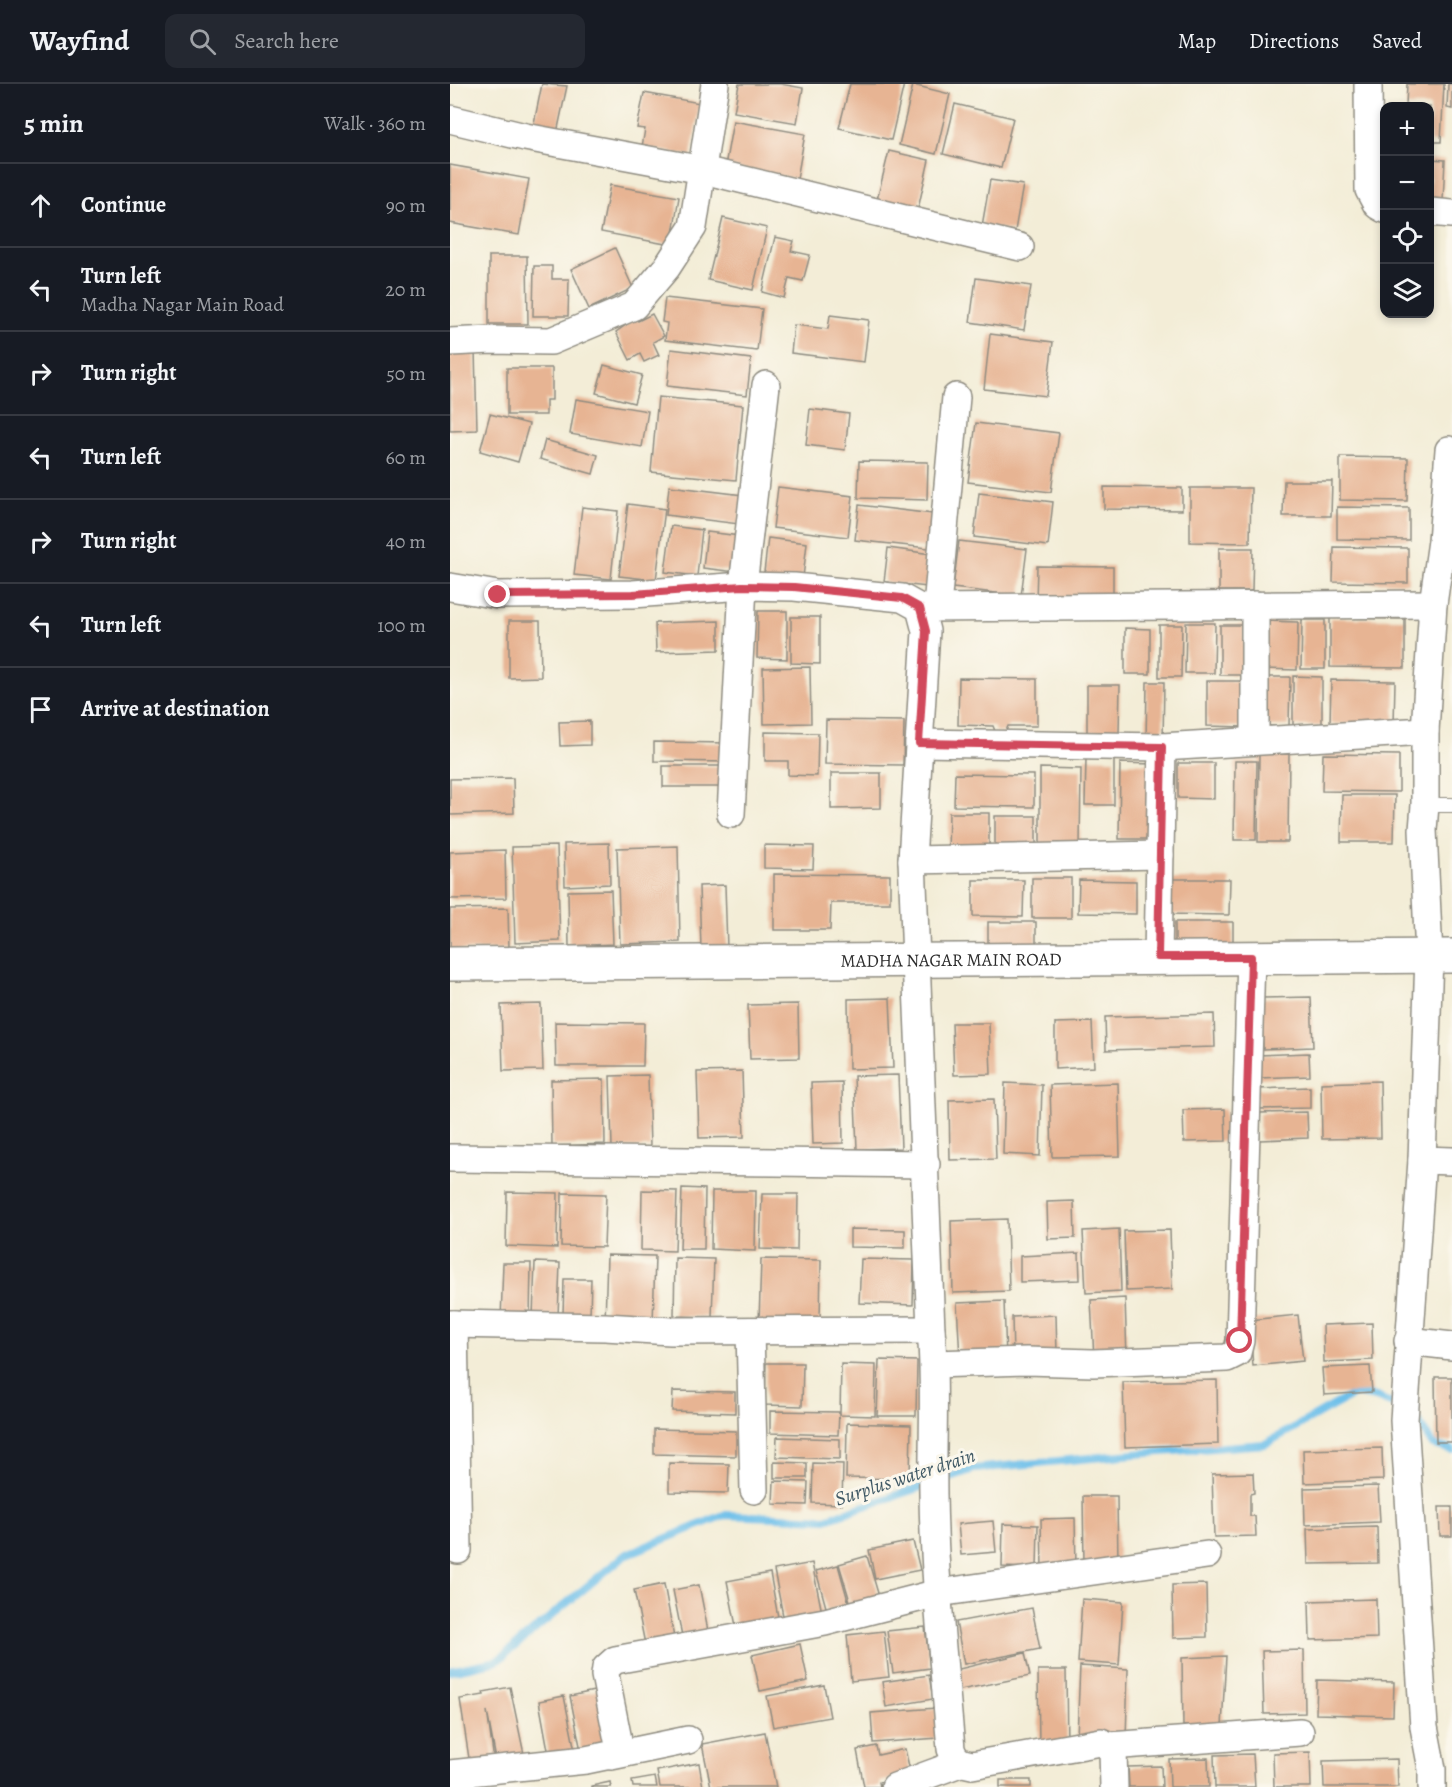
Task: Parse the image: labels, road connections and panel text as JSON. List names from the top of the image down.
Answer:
{
  "streets": {
    "street": ["MADHA NAGAR MAIN ROAD"]
  },
  "water": ["Surplus water drain"],
  "page": {
    "header": "Wayfind",
    "search": "Search here",
    "nav": ["Map", "Directions", "Saved"],
    "heading": ["5 min", "Walk · 360 m"],
    "map_buttons": ["+", "−"],
    "list": [
      ["Continue", "90 m"],
      ["Turn left", "Madha Nagar Main Road", "20 m"],
      ["Turn right", "50 m"],
      ["Turn left", "60 m"],
      ["Turn right", "40 m"],
      ["Turn left", "100 m"],
      "Arrive at destination"
    ]
  }
}
